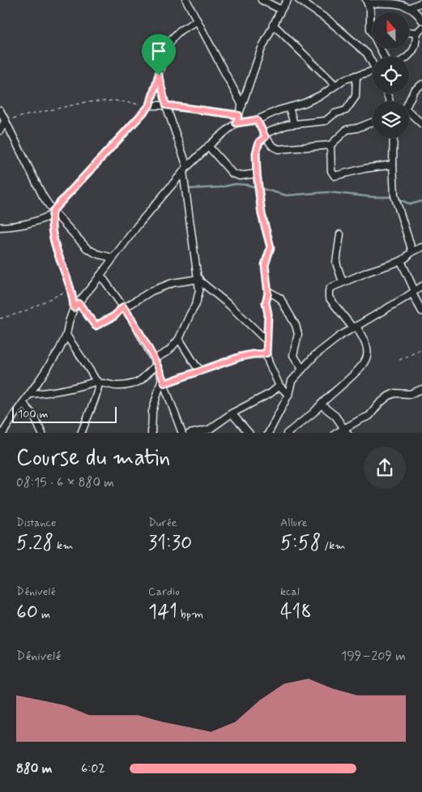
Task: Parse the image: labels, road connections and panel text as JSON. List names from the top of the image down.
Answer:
{
  "scale_bar": "100 m",
  "north": "top",
  "page": {
    "scale": "100 m",
    "heading": ["Course du matin", "08:15 · 6 × 880 m"],
    "stats": [
      ["Distance", "5.28 km"],
      ["Durée", "31:30"],
      ["Allure", "5:58 /km"],
      ["Dénivelé", "60 m"],
      ["Cardio", "141 bpm"],
      ["kcal", "418"]
    ],
    "chart": ["Dénivelé", "199–209 m"],
    "list": [
      {
        "name": "880 m",
        "note": "6:02"
      }
    ]
  }
}
